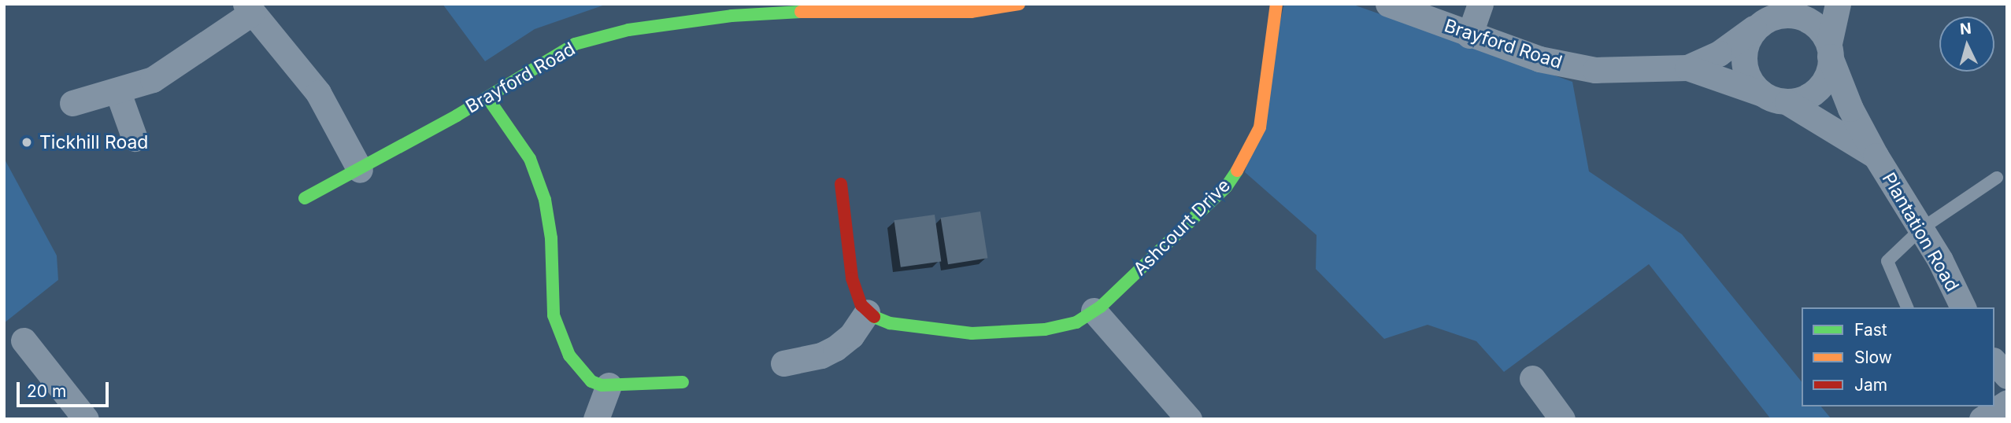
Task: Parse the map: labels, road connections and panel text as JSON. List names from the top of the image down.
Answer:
{
  "streets": {
    "street": ["Brayford Road", "Ashcourt Drive", "Plantation Road"]
  },
  "crossings": [
    ["Brayford Road", "Plantation Road"]
  ],
  "places": ["Tickhill Road"],
  "legend": ["Fast", "Slow", "Jam"],
  "scale_bar": "20 m",
  "north": "top"
}
